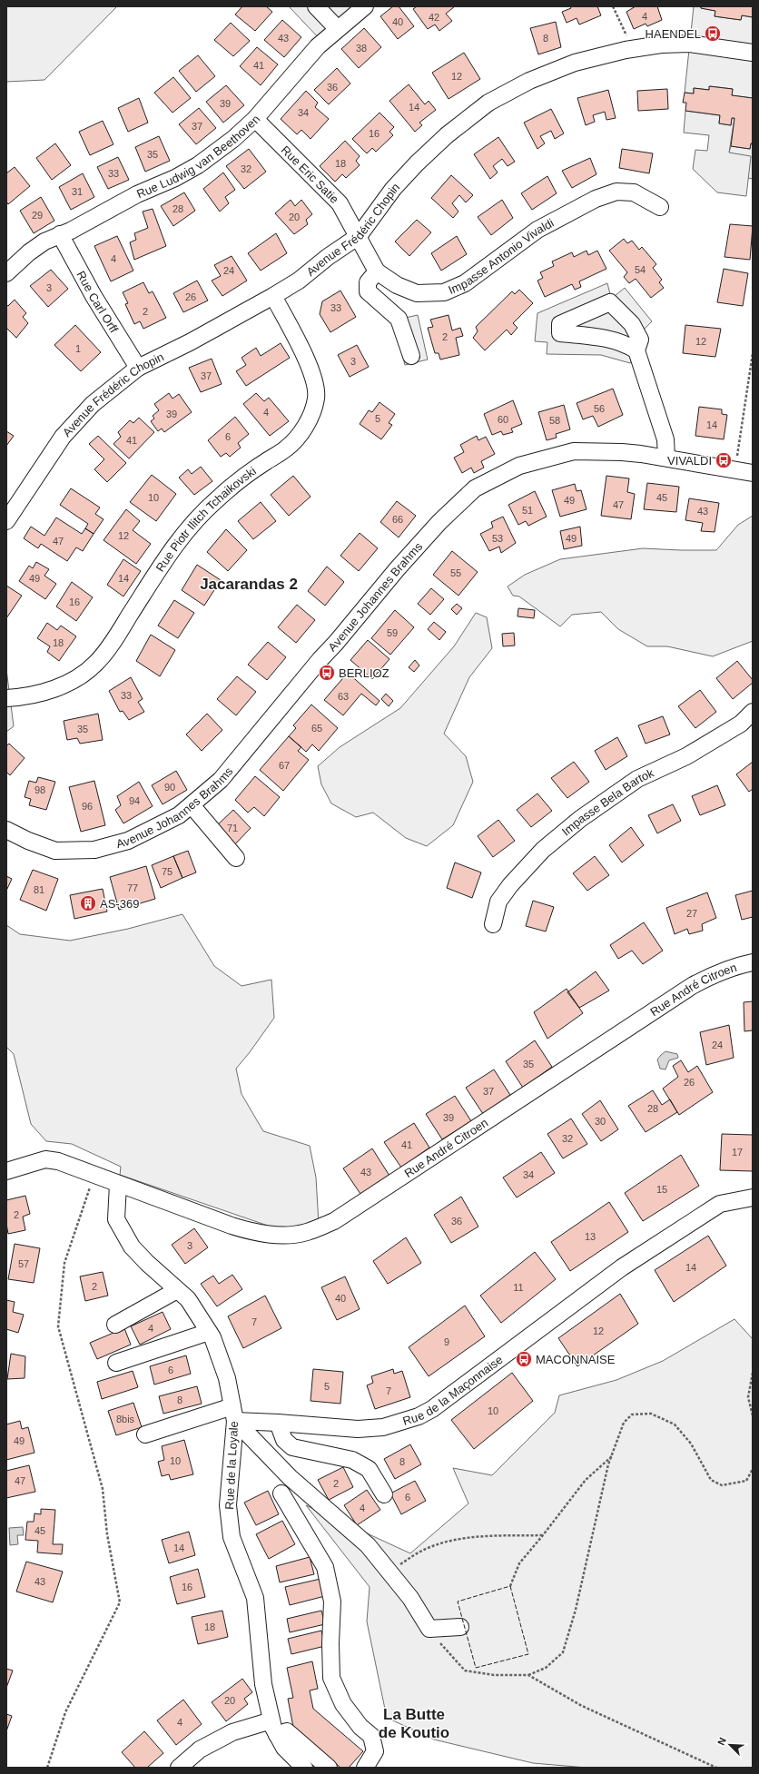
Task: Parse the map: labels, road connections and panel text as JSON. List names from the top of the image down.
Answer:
{
  "streets": {
    "street": [
      "Rue Ludwig van Beethoven",
      "Rue Eric Satie",
      "Avenue Frédéric Chopin",
      "Impasse Antonio Vivaldi",
      "Rue Carl Orff",
      "Rue Piotr Ilitch Tchaikovski",
      "Avenue Johannes Brahms",
      "Impasse Bela Bartok",
      "Rue André Citroen",
      "Rue de la Maçonnaise",
      "Rue de la Loyale"
    ]
  },
  "crossings": [
    ["Rue Ludwig van Beethoven", "Rue Eric Satie"],
    ["Rue Ludwig van Beethoven", "Rue Carl Orff"],
    ["Rue Eric Satie", "Avenue Frédéric Chopin"],
    ["Rue Eric Satie", "Impasse Antonio Vivaldi"],
    ["Avenue Frédéric Chopin", "Impasse Antonio Vivaldi"],
    ["Avenue Frédéric Chopin", "Rue Carl Orff"],
    ["Avenue Frédéric Chopin", "Rue Piotr Ilitch Tchaikovski"],
    ["Rue André Citroen", "Rue de la Loyale"],
    ["Rue de la Maçonnaise", "Rue de la Loyale"]
  ],
  "districts": ["Jacarandas 2", "La Butte de Koutio"],
  "places": {
    "bus stop": [
      "HAENDEL",
      "VIVALDI",
      "BERLIOZ",
      "MACONNAISE"
    ],
    "building": ["AS-369"]
  },
  "house_numbers": [
    "4",
    "42",
    "40",
    "43",
    "8",
    "38",
    "41",
    "12",
    "36",
    "39",
    "14",
    "34",
    "37",
    "16",
    "35",
    "18",
    "32",
    "33",
    "31",
    "28",
    "29",
    "20",
    "4",
    "54",
    "24",
    "3",
    "26",
    "33",
    "2",
    "2",
    "12",
    "1",
    "3",
    "37",
    "56",
    "4",
    "39",
    "5",
    "60",
    "58",
    "14",
    "6",
    "41",
    "10",
    "45",
    "49",
    "47",
    "51",
    "43",
    "66",
    "12",
    "53",
    "49",
    "47",
    "55",
    "49",
    "14",
    "16",
    "59",
    "18",
    "33",
    "63",
    "65",
    "35",
    "67",
    "90",
    "98",
    "94",
    "96",
    "71",
    "75",
    "77",
    "81",
    "27",
    "24",
    "35",
    "26",
    "37",
    "28",
    "39",
    "30",
    "32",
    "41",
    "17",
    "43",
    "34",
    "15",
    "2",
    "36",
    "13",
    "3",
    "57",
    "14",
    "2",
    "11",
    "40",
    "7",
    "4",
    "12",
    "9",
    "6",
    "5",
    "7",
    "8",
    "10",
    "8bis",
    "49",
    "10",
    "8",
    "47",
    "2",
    "6",
    "4",
    "45",
    "14",
    "43",
    "16",
    "18",
    "20",
    "4"
  ],
  "north": "top left"
}
